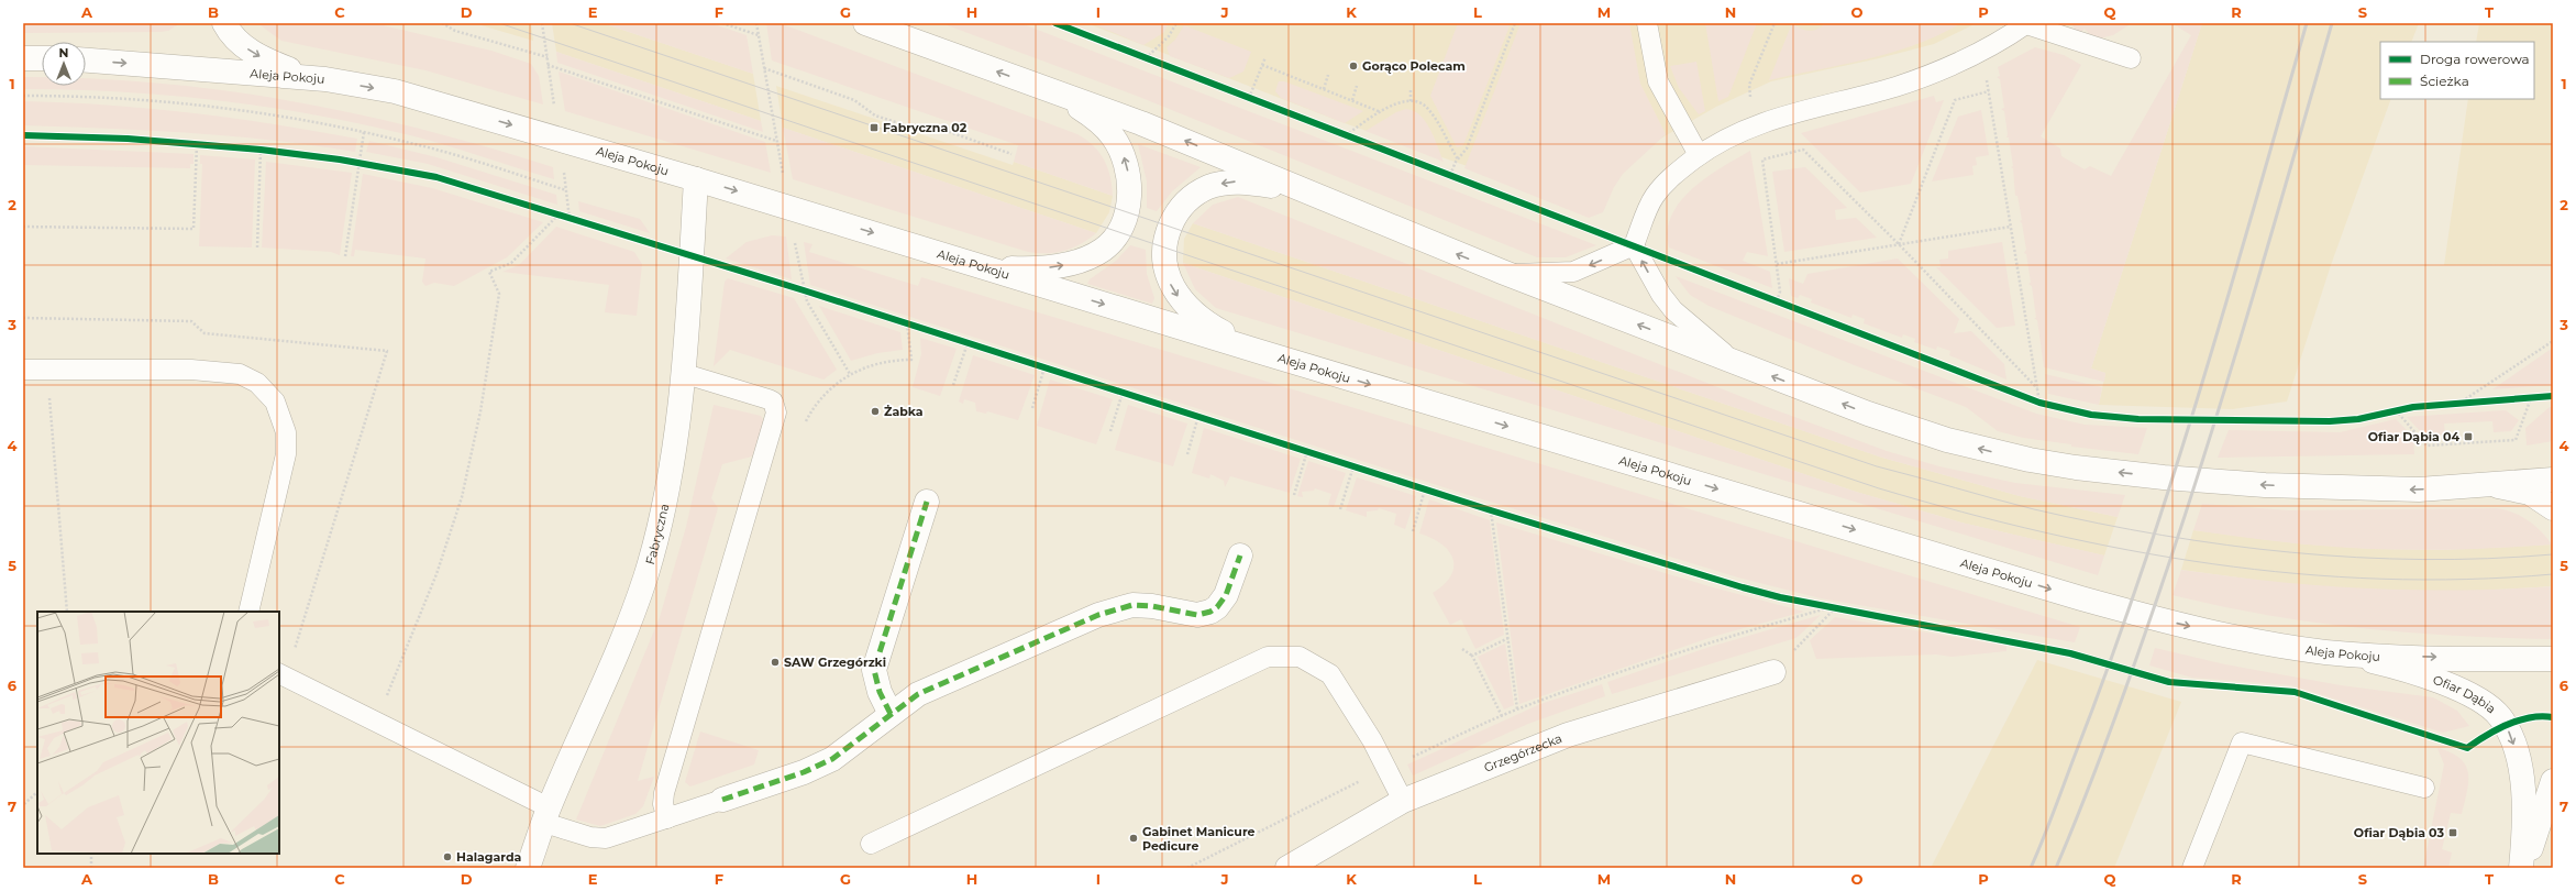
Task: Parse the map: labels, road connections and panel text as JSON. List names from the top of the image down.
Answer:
{
  "streets": {
    "main road": [
      "Aleja Pokoju",
      "Fabryczna",
      "Ofiar Dąbia",
      "Grzegórzecka"
    ]
  },
  "crossings": [
    ["Aleja Pokoju", "Fabryczna"],
    ["Aleja Pokoju", "Ofiar Dąbia"]
  ],
  "one_way": ["Ofiar Dąbia"],
  "places": {
    "other": [
      "Gorąco Polecam",
      "Żabka",
      "SAW Grzegórzki",
      "Gabinet Manicure Pedicure",
      "Halagarda"
    ],
    "transit": ["Fabryczna 02", "Ofiar Dąbia 04", "Ofiar Dąbia 03"]
  },
  "legend": ["Droga rowerowa", "Ścieżka"],
  "north": "top",
  "grid": {
    "columns": [
      "A",
      "B",
      "C",
      "D",
      "E",
      "F",
      "G",
      "H",
      "I",
      "J",
      "K",
      "L",
      "M",
      "N",
      "O",
      "P",
      "Q",
      "R",
      "S",
      "T"
    ],
    "rows": [
      "1",
      "2",
      "3",
      "4",
      "5",
      "6",
      "7"
    ]
  }
}
